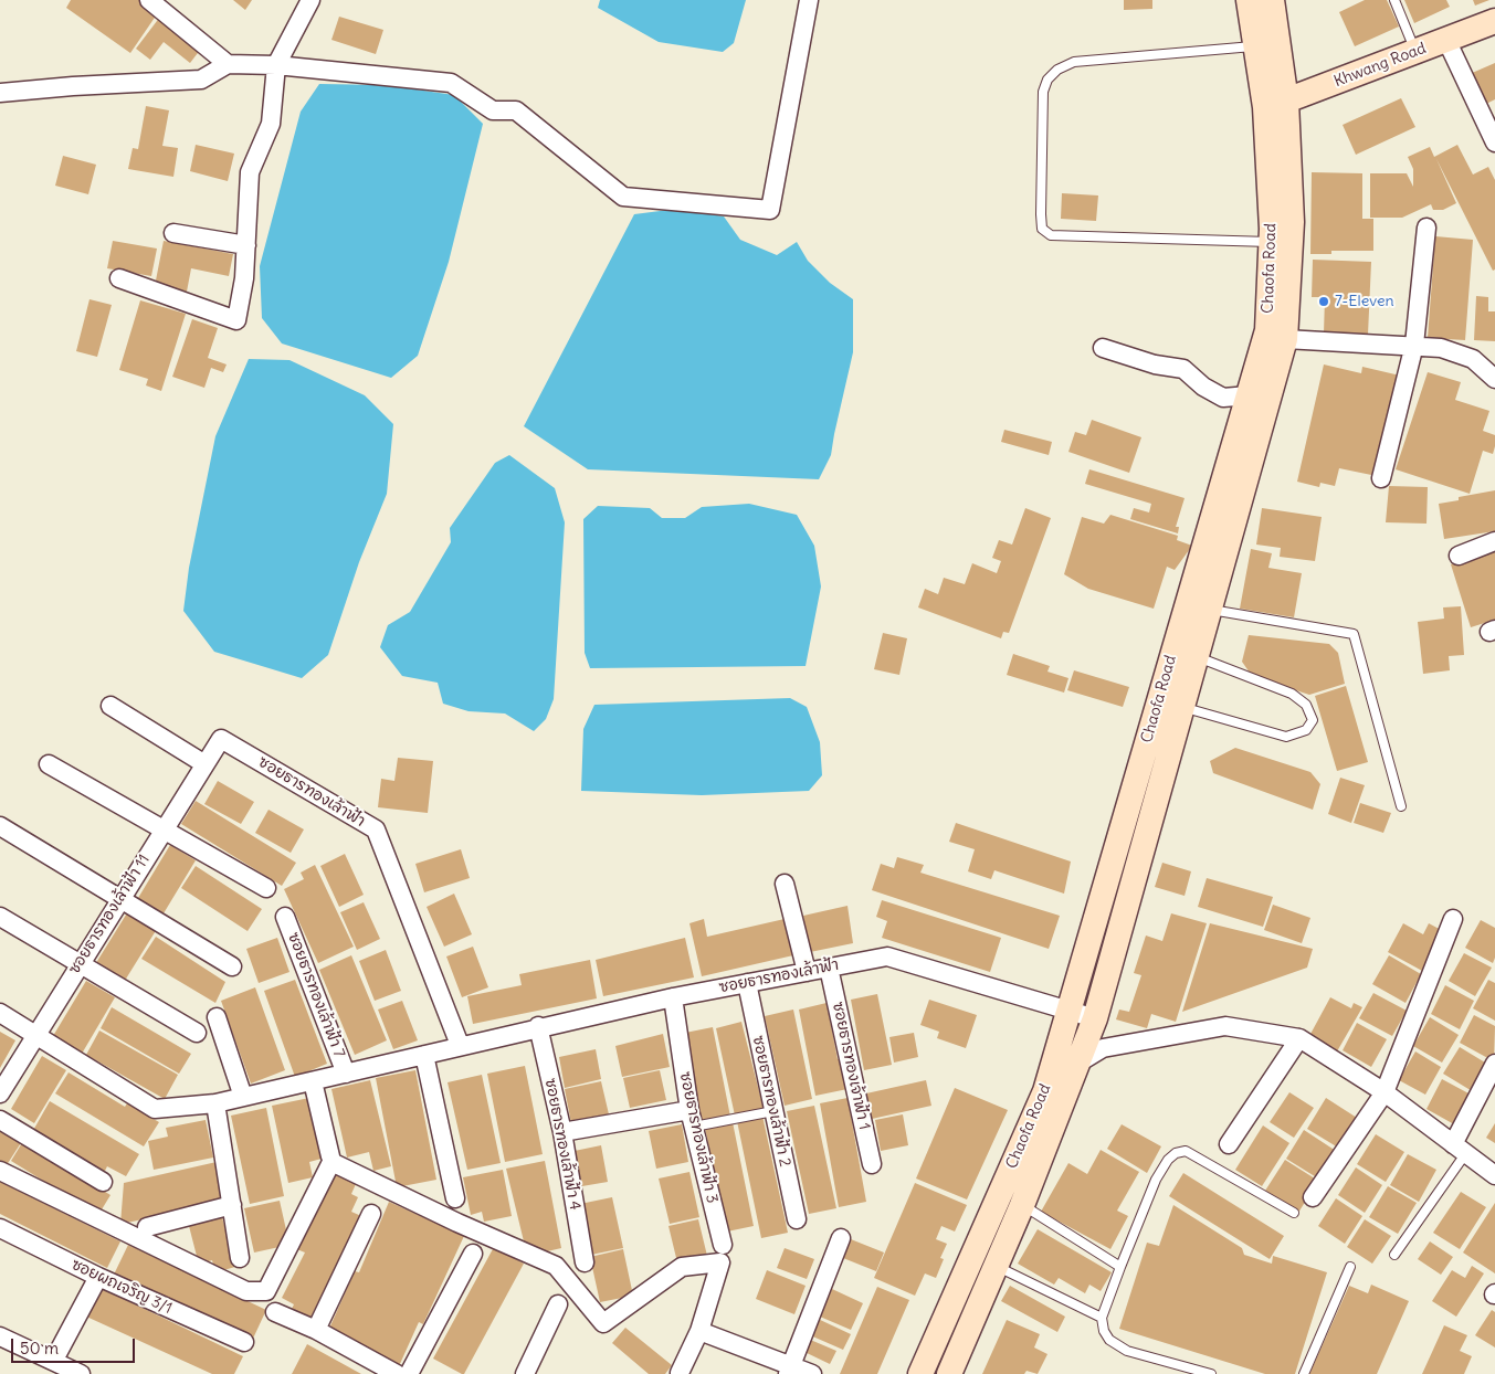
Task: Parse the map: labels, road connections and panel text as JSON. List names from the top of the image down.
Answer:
{
  "streets": {
    "main road": ["Khwang Road", "Chaofa Road"],
    "street": [
      "ซอยธารทองเล้าฟ้า",
      "ซอยธารทองเล้าฟ้า 11",
      "ซอยธารทองเล้าฟ้า 7",
      "ซอยธารทองเจ้าฟ้า 1",
      "ซอยธารทองเล้าฟ้า 2",
      "ซอยธารทองเล้าฟ้า 3",
      "ซอยธารทองเล้าฟ้า 4",
      "ซอยผถเจริญ 3/1"
    ]
  },
  "crossings": [
    ["Khwang Road", "Chaofa Road"],
    ["Chaofa Road", "ซอยธารทองเล้าฟ้า"],
    ["ซอยธารทองเล้าฟ้า", "ซอยธารทองเล้าฟ้า 11"],
    ["ซอยธารทองเล้าฟ้า", "ซอยธารทองเล้าฟ้า 7"],
    ["ซอยธารทองเล้าฟ้า", "ซอยธารทองเจ้าฟ้า 1"],
    ["ซอยธารทองเล้าฟ้า", "ซอยธารทองเล้าฟ้า 2"],
    ["ซอยธารทองเล้าฟ้า", "ซอยธารทองเล้าฟ้า 3"],
    ["ซอยธารทองเล้าฟ้า", "ซอยธารทองเล้าฟ้า 4"]
  ],
  "places": ["7-Eleven"],
  "scale_bar": "50 m"
}
